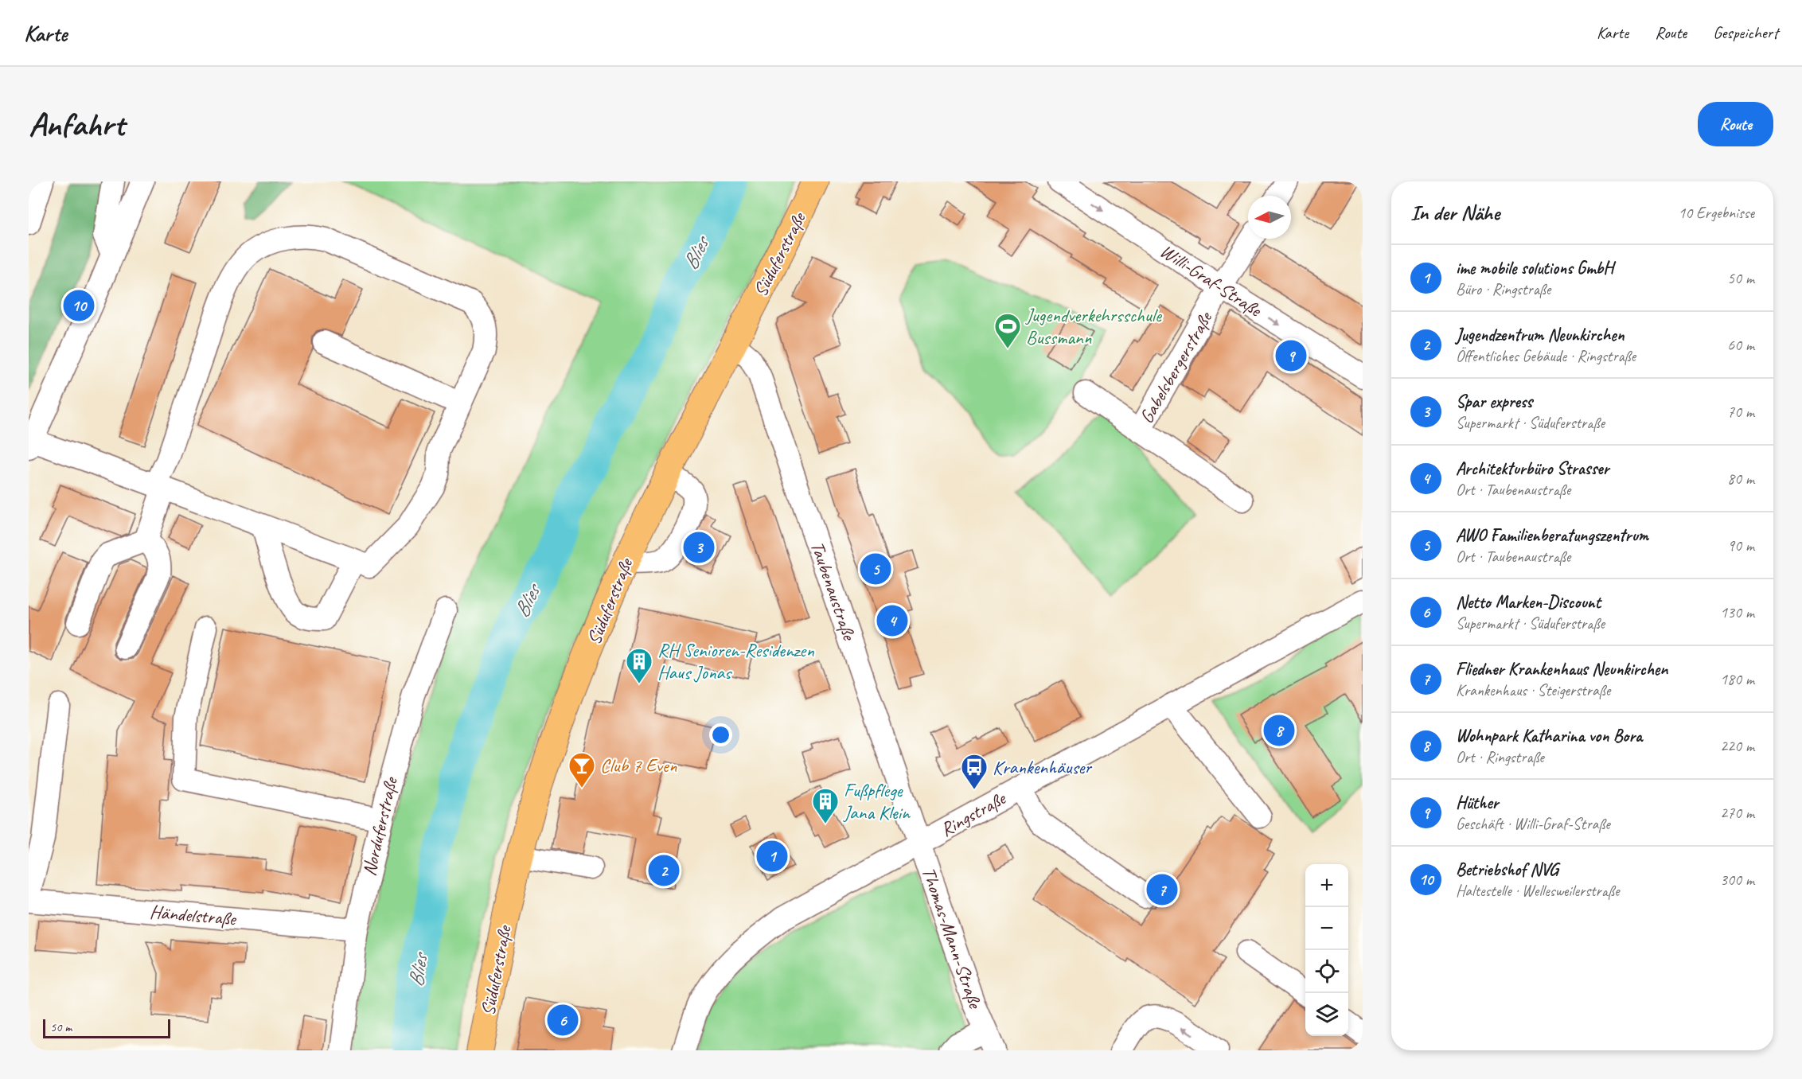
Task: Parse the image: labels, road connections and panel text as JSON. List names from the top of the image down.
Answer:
{
  "streets": {
    "main road": ["Süduferstraße"],
    "street": [
      "Willi-Graf-Straße",
      "Gabelsbergerstraße",
      "Taubenaustraße",
      "Ringstraße",
      "Norduferstraße",
      "Händelstraße",
      "Thomas-Mann-Straße"
    ]
  },
  "crossings": [
    ["Süduferstraße", "Taubenaustraße"],
    ["Willi-Graf-Straße", "Gabelsbergerstraße"],
    ["Taubenaustraße", "Ringstraße"],
    ["Taubenaustraße", "Thomas-Mann-Straße"],
    ["Ringstraße", "Thomas-Mann-Straße"],
    ["Norduferstraße", "Händelstraße"]
  ],
  "one_way": ["Willi-Graf-Straße"],
  "water": ["Blies"],
  "places": {
    "sports": ["Jugendverkehrsschule Bussmann"],
    "building": ["RH Senioren-Residenzen Haus Jonas", "Fußpflege Jana Klein"],
    "bar": ["Club 7 Even"],
    "bus stop": ["Krankenhäuser"]
  },
  "scale_bar": "50 m",
  "north": "left",
  "page": {
    "header": "Karte",
    "nav": ["Karte", "Route", "Gespeichert"],
    "buttons": "Route",
    "title": "Anfahrt",
    "heading": ["In der Nähe", "10 Ergebnisse"],
    "list": [
      {
        "mark": "1",
        "name": "ime mobile solutions GmbH",
        "note": "Büro · Ringstraße",
        "value": "50 m"
      },
      {
        "mark": "2",
        "name": "Jugendzentrum Neunkirchen",
        "note": "Öffentliches Gebäude · Ringstraße",
        "value": "60 m"
      },
      {
        "mark": "3",
        "name": "Spar express",
        "note": "Supermarkt · Süduferstraße",
        "value": "70 m"
      },
      {
        "mark": "4",
        "name": "Architekturbüro Strasser",
        "note": "Ort · Taubenaustraße",
        "value": "80 m"
      },
      {
        "mark": "5",
        "name": "AWO Familienberatungszentrum",
        "note": "Ort · Taubenaustraße",
        "value": "90 m"
      },
      {
        "mark": "6",
        "name": "Netto Marken-Discount",
        "note": "Supermarkt · Süduferstraße",
        "value": "130 m"
      },
      {
        "mark": "7",
        "name": "Fliedner Krankenhaus Neunkirchen",
        "note": "Krankenhaus · Steigerstraße",
        "value": "180 m"
      },
      {
        "mark": "8",
        "name": "Wohnpark Katharina von Bora",
        "note": "Ort · Ringstraße",
        "value": "220 m"
      },
      {
        "mark": "9",
        "name": "Hüther",
        "note": "Geschäft · Willi-Graf-Straße",
        "value": "270 m"
      },
      {
        "mark": "10",
        "name": "Betriebshof NVG",
        "note": "Haltestelle · Wellesweilerstraße",
        "value": "300 m"
      }
    ],
    "pins": [
      "10",
      "9",
      "3",
      "5",
      "4",
      "8",
      "1",
      "2",
      "7",
      "6"
    ],
    "map_buttons": ["+", "−"],
    "scale": "50 m"
  }
}
